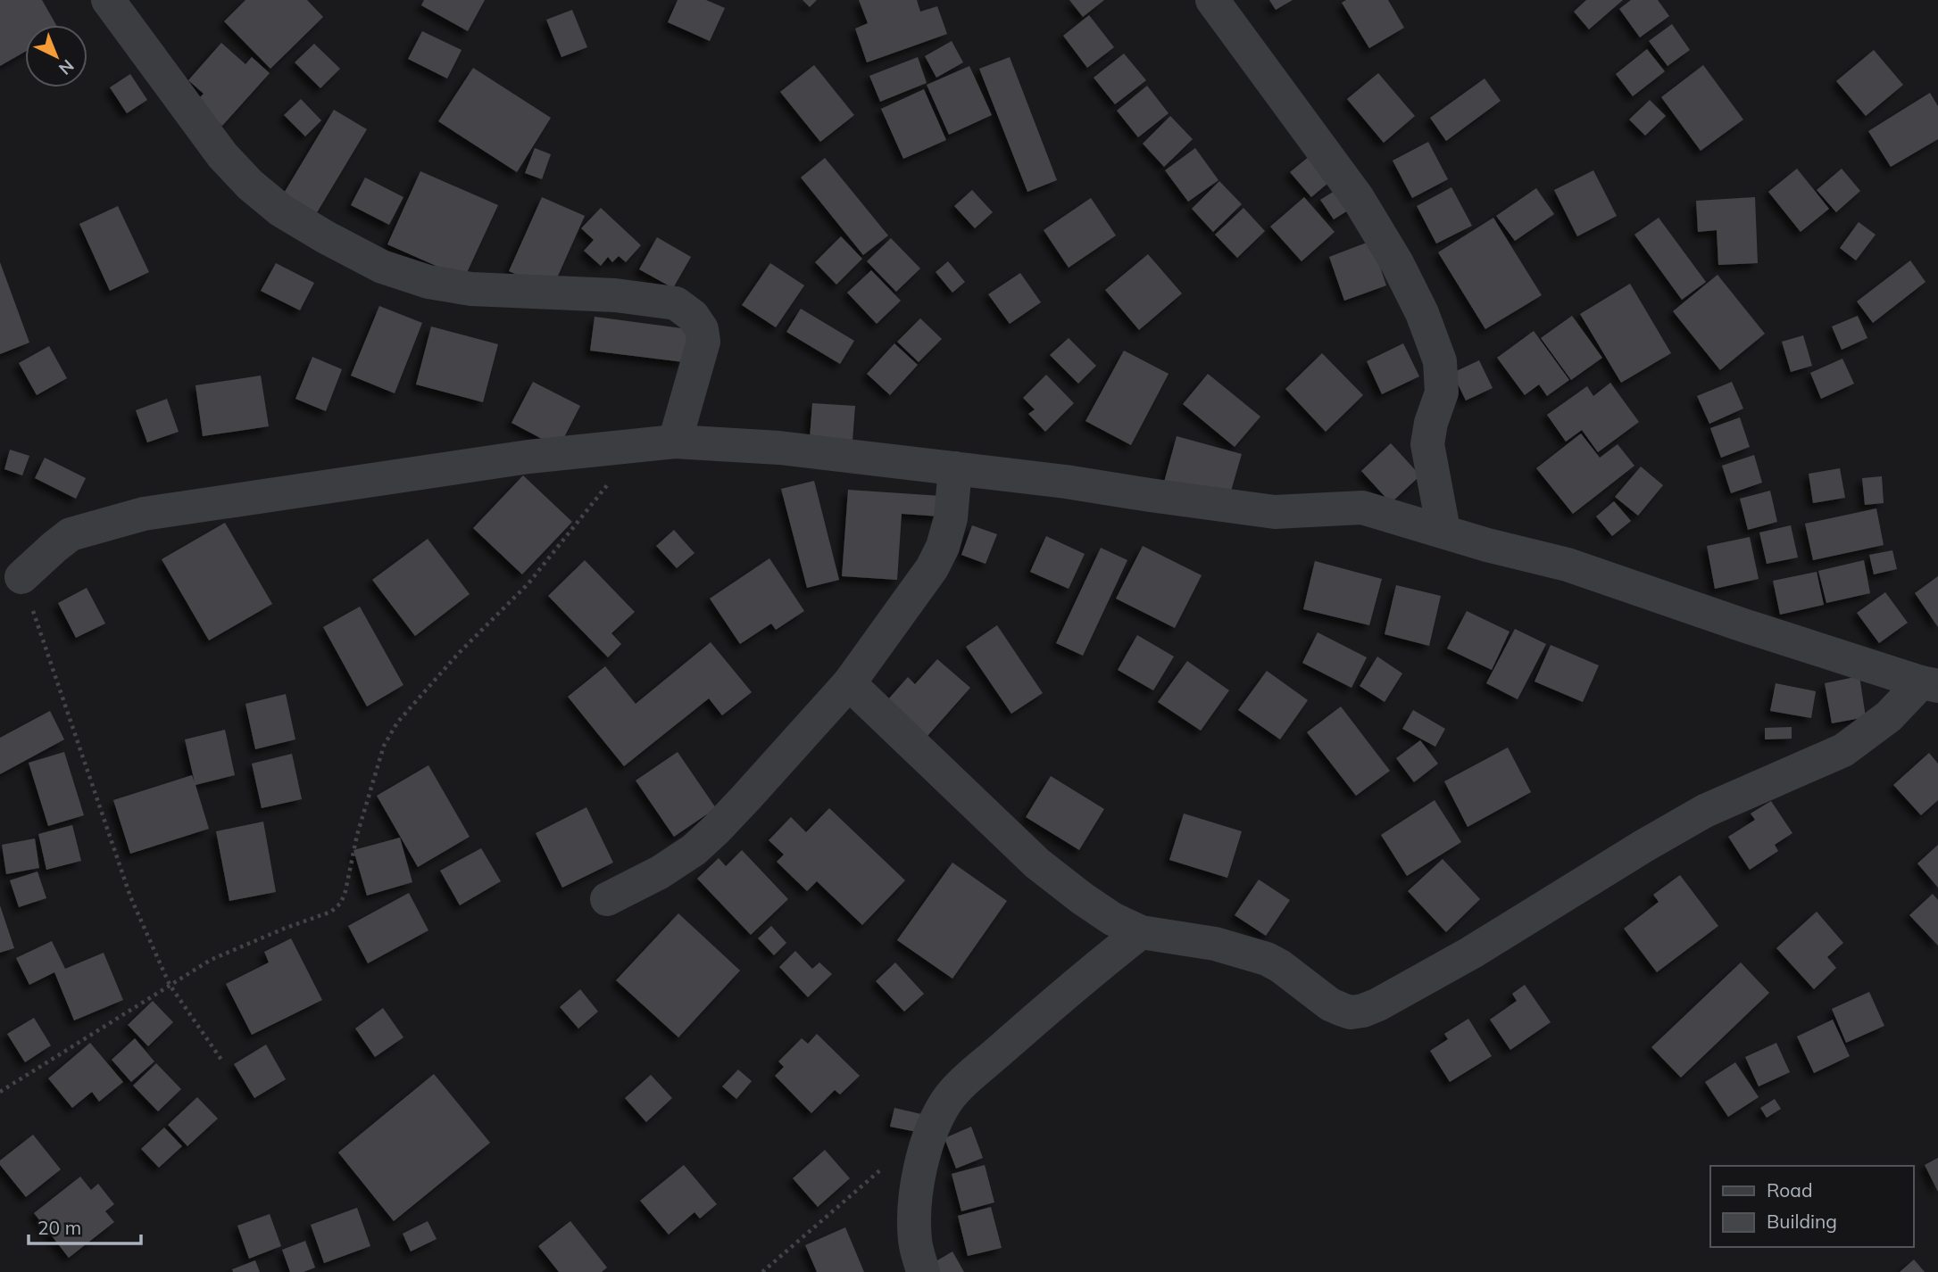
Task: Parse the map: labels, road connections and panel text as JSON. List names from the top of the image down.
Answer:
{
  "legend": ["Road", "Building"],
  "scale_bar": "20 m",
  "north": "bottom right"
}
